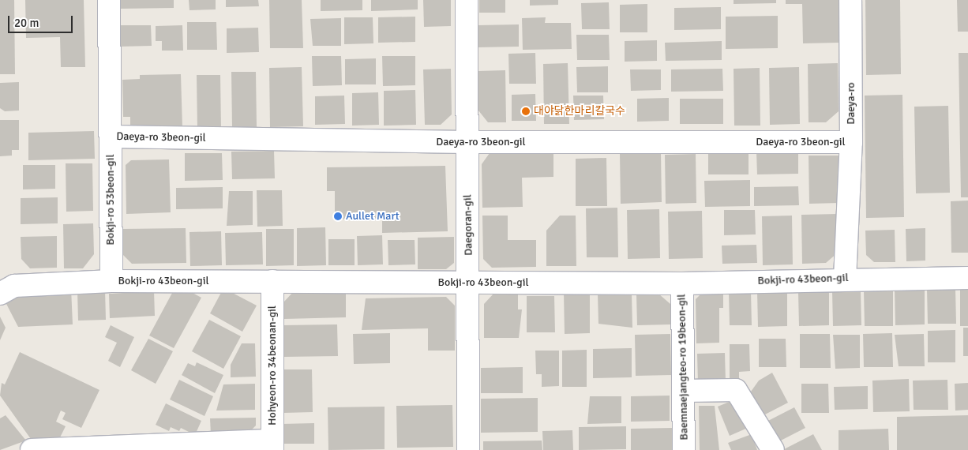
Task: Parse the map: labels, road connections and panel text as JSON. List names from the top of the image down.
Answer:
{
  "streets": {
    "street": [
      "Daeya-ro",
      "Daeya-ro 3beon-gil",
      "Bokji-ro 53beon-gil",
      "Daegoran-gil",
      "Bokji-ro 43beon-gil",
      "Hohyeon-ro 34beonan-gil",
      "Baemnaejangteo-ro 19beon-gil"
    ]
  },
  "crossings": [
    ["Daeya-ro", "Daeya-ro 3beon-gil"],
    ["Daeya-ro", "Bokji-ro 43beon-gil"],
    ["Daeya-ro 3beon-gil", "Bokji-ro 53beon-gil"],
    ["Daeya-ro 3beon-gil", "Daegoran-gil"],
    ["Bokji-ro 53beon-gil", "Bokji-ro 43beon-gil"],
    ["Daegoran-gil", "Bokji-ro 43beon-gil"],
    ["Bokji-ro 43beon-gil", "Hohyeon-ro 34beonan-gil"],
    ["Bokji-ro 43beon-gil", "Baemnaejangteo-ro 19beon-gil"]
  ],
  "places": ["대야닭한마리칼국수", "Aullet Mart"],
  "scale_bar": "20 m"
}
